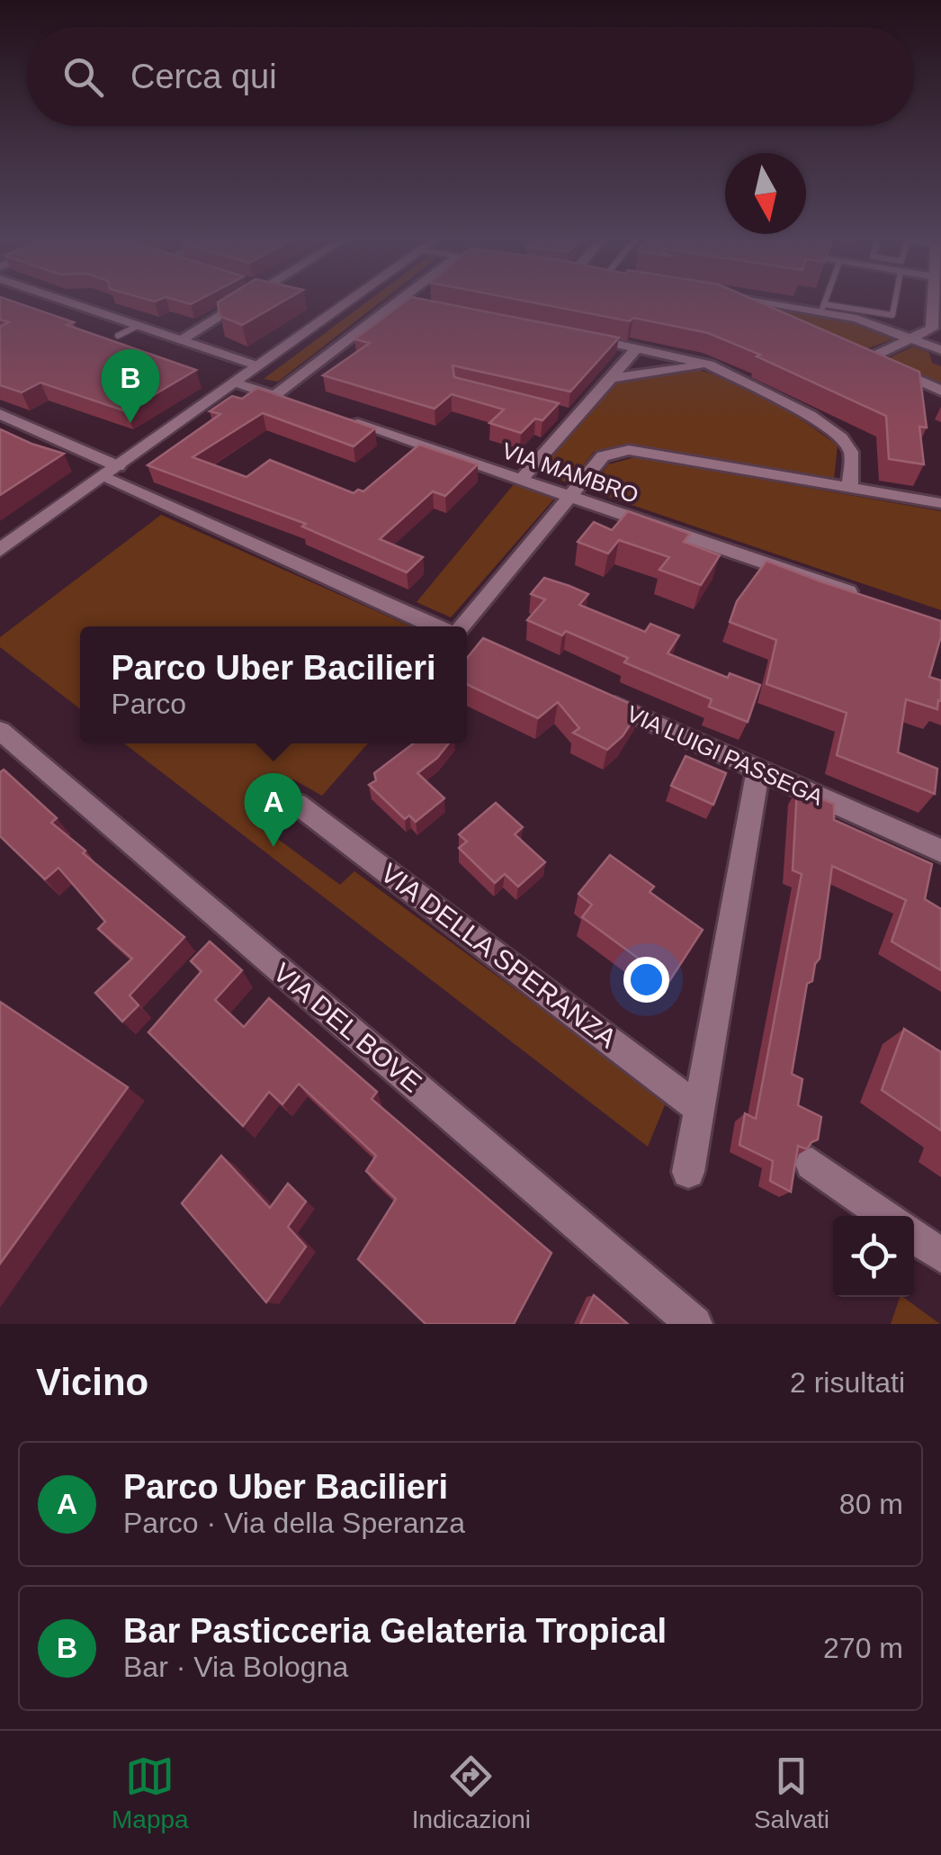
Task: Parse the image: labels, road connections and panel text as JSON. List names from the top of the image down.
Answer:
{
  "streets": {
    "street": [
      "VIA MAMBRO",
      "VIA LUIGI PASSEGA",
      "VIA DELLA SPERANZA",
      "VIA DEL BOVE"
    ]
  },
  "north": "bottom",
  "page": {
    "search": "Cerca qui",
    "pins": ["B", "A"],
    "popup": ["Parco Uber Bacilieri", "Parco"],
    "heading": ["Vicino", "2 risultati"],
    "list": [
      {
        "mark": "A",
        "name": "Parco Uber Bacilieri",
        "note": "Parco · Via della Speranza",
        "value": "80 m"
      },
      {
        "mark": "B",
        "name": "Bar Pasticceria Gelateria Tropical",
        "note": "Bar · Via Bologna",
        "value": "270 m"
      }
    ],
    "nav": ["Mappa", "Indicazioni", "Salvati"]
  }
}
